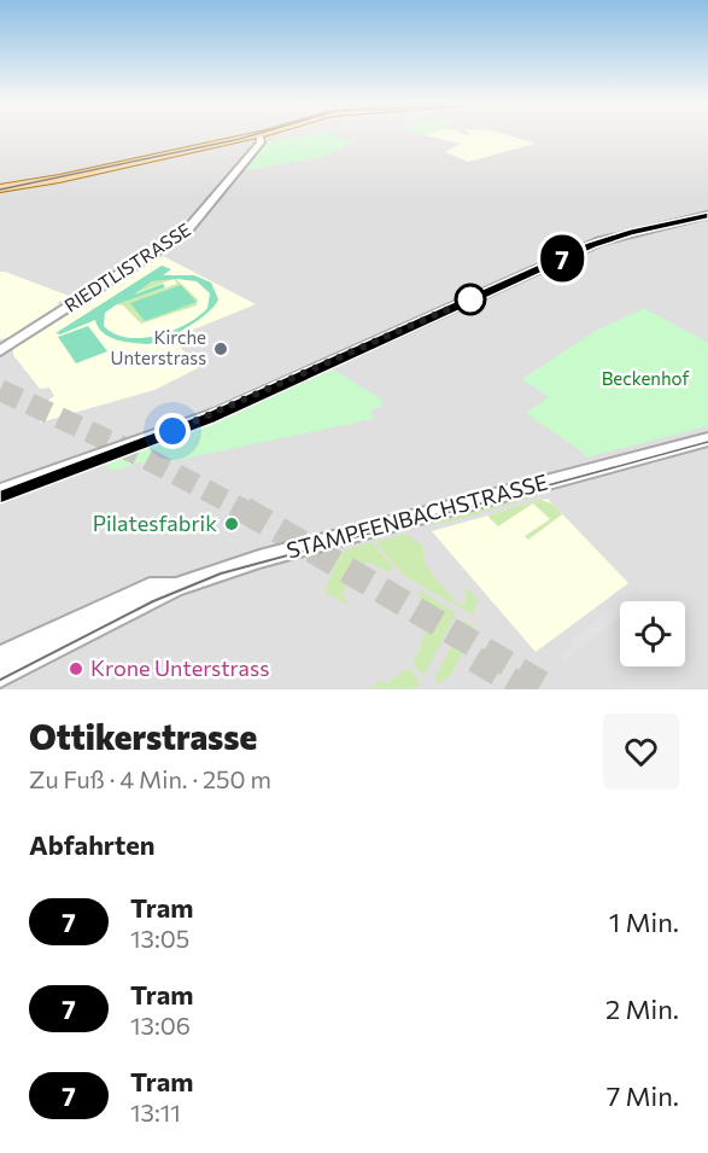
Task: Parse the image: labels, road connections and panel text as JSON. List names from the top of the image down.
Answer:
{
  "streets": {
    "street": ["RIEDTLISTRASSE", "STAMPFENBACHSTRASSE"]
  },
  "parks": ["Beckenhof"],
  "places": ["Kirche Unterstrass", "Pilatesfabrik", "Krone Unterstrass"],
  "lines": ["tram line 7"],
  "page": {
    "on_map": "7",
    "heading": [
      ["Ottikerstrasse", "Zu Fuß · 4 Min. · 250 m"],
      "Abfahrten"
    ],
    "list": [
      {
        "mark": "7",
        "name": "Tram",
        "note": "13:05",
        "value": "1 Min."
      },
      {
        "mark": "7",
        "name": "Tram",
        "note": "13:06",
        "value": "2 Min."
      },
      {
        "mark": "7",
        "name": "Tram",
        "note": "13:11",
        "value": "7 Min."
      }
    ]
  }
}
